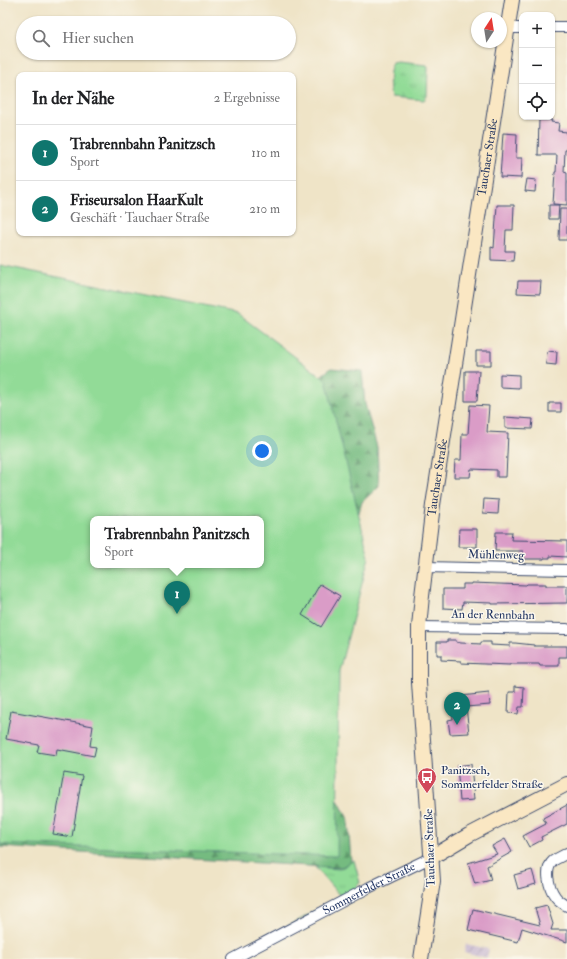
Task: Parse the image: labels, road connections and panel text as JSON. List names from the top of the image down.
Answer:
{
  "streets": {
    "street": [
      "Tauchaer Straße",
      "Mühlenweg",
      "An der Rennbahn",
      "Sommerfelder Straße"
    ]
  },
  "crossings": [
    ["Tauchaer Straße", "Mühlenweg"],
    ["Tauchaer Straße", "An der Rennbahn"],
    ["Tauchaer Straße", "Sommerfelder Straße"]
  ],
  "places": {
    "bus stop": ["Panitzsch, Sommerfelder Straße"]
  },
  "north": "top",
  "page": {
    "map_buttons": ["+", "−"],
    "search": "Hier suchen",
    "heading": ["In der Nähe", "2 Ergebnisse"],
    "list": [
      {
        "mark": "1",
        "name": "Trabrennbahn Panitzsch",
        "note": "Sport",
        "value": "110 m"
      },
      {
        "mark": "2",
        "name": "Friseursalon HaarKult",
        "note": "Geschäft · Tauchaer Straße",
        "value": "210 m"
      }
    ],
    "popup": ["Trabrennbahn Panitzsch", "Sport"],
    "pins": ["1", "2"]
  }
}
